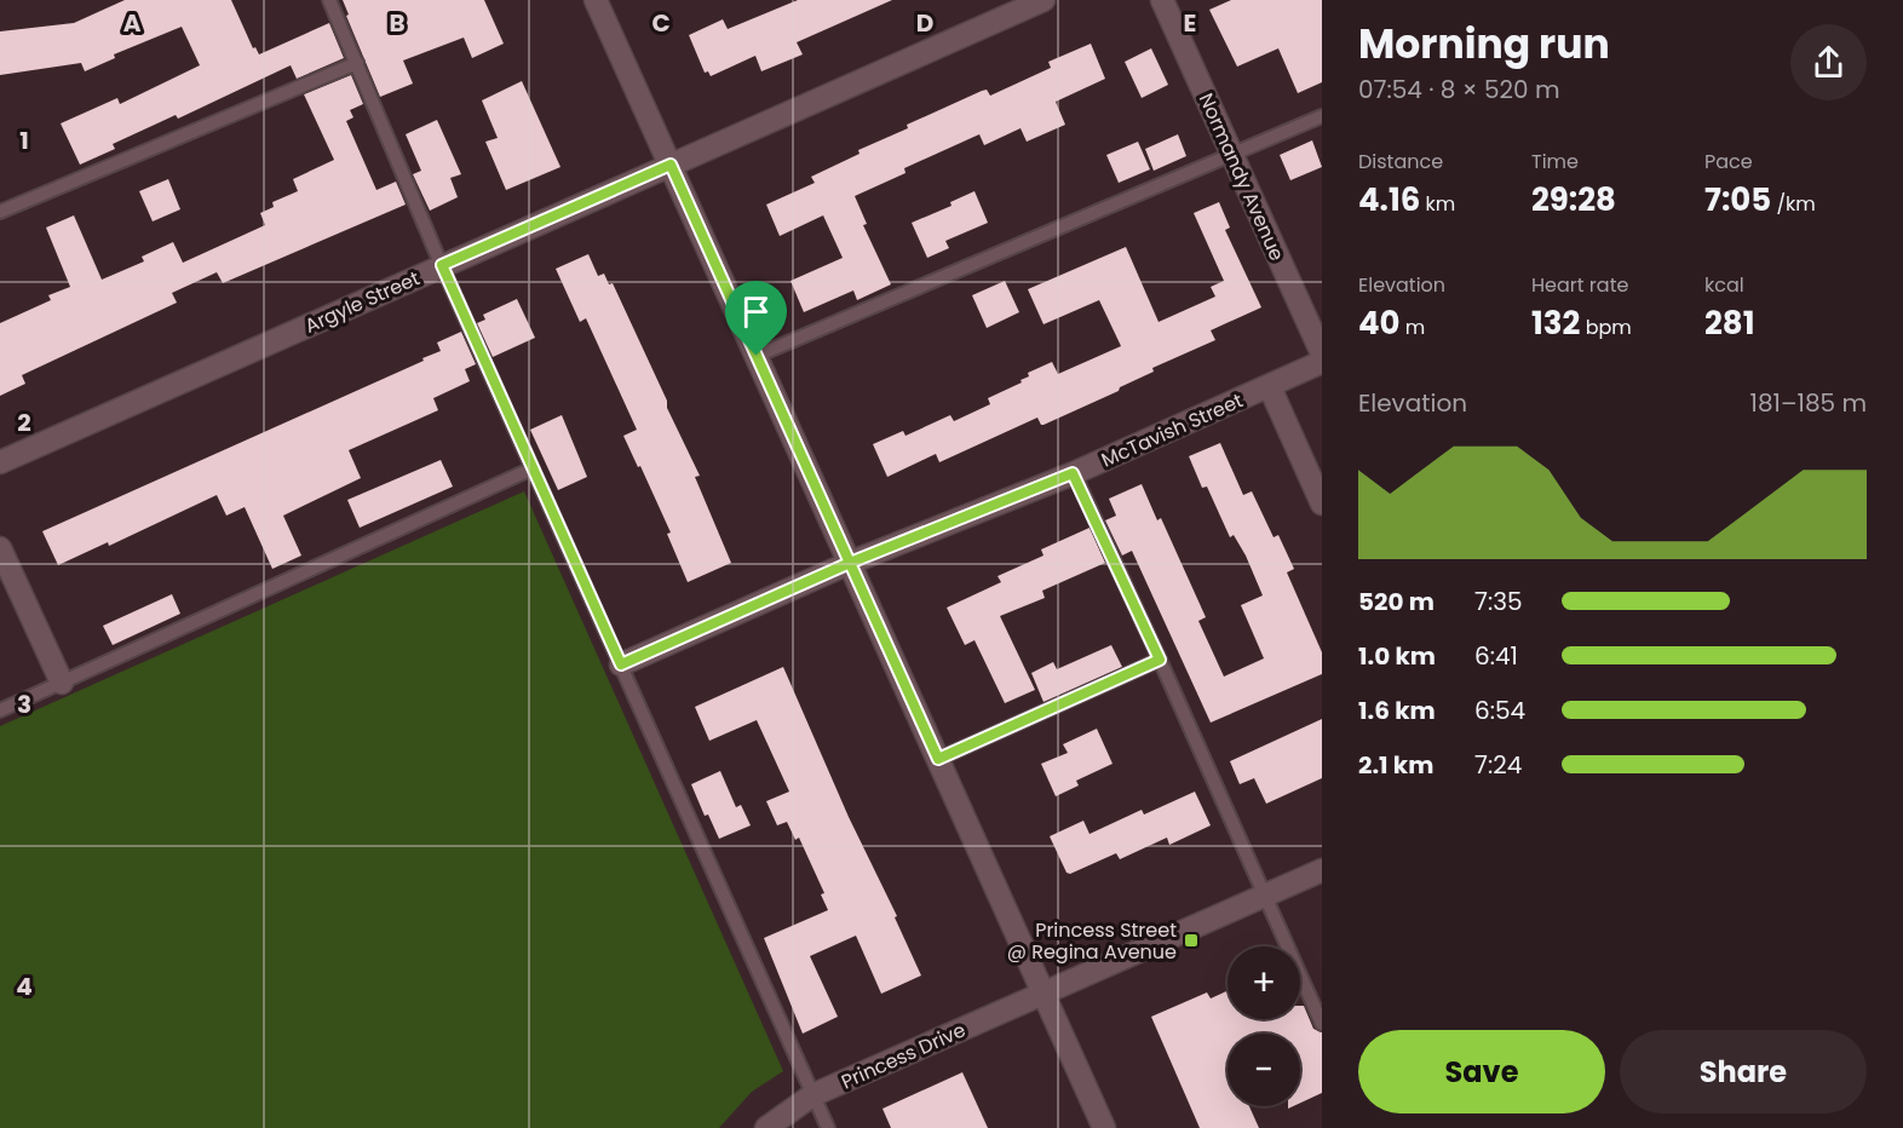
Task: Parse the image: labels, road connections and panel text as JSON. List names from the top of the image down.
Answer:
{
  "streets": {
    "street": [
      "Normandy Avenue",
      "Argyle Street",
      "McTavish Street",
      "Princess Drive"
    ]
  },
  "places": {
    "transit": ["Princess Street @ Regina Avenue"]
  },
  "page": {
    "heading": ["Morning run", "07:54 · 8 × 520 m"],
    "stats": [
      ["Distance", "4.16 km"],
      ["Time", "29:28"],
      ["Pace", "7:05 /km"],
      ["Elevation", "40 m"],
      ["Heart rate", "132 bpm"],
      ["kcal", "281"]
    ],
    "chart": ["Elevation", "181–185 m"],
    "list": [
      {
        "name": "520 m",
        "note": "7:35"
      },
      {
        "name": "1.0 km",
        "note": "6:41"
      },
      {
        "name": "1.6 km",
        "note": "6:54"
      },
      {
        "name": "2.1 km",
        "note": "7:24"
      }
    ],
    "map_buttons": ["+", "−"],
    "buttons": ["Save", "Share"]
  },
  "grid": {
    "columns": [
      "A",
      "B",
      "C",
      "D",
      "E"
    ],
    "rows": [
      "1",
      "2",
      "3",
      "4"
    ]
  }
}
